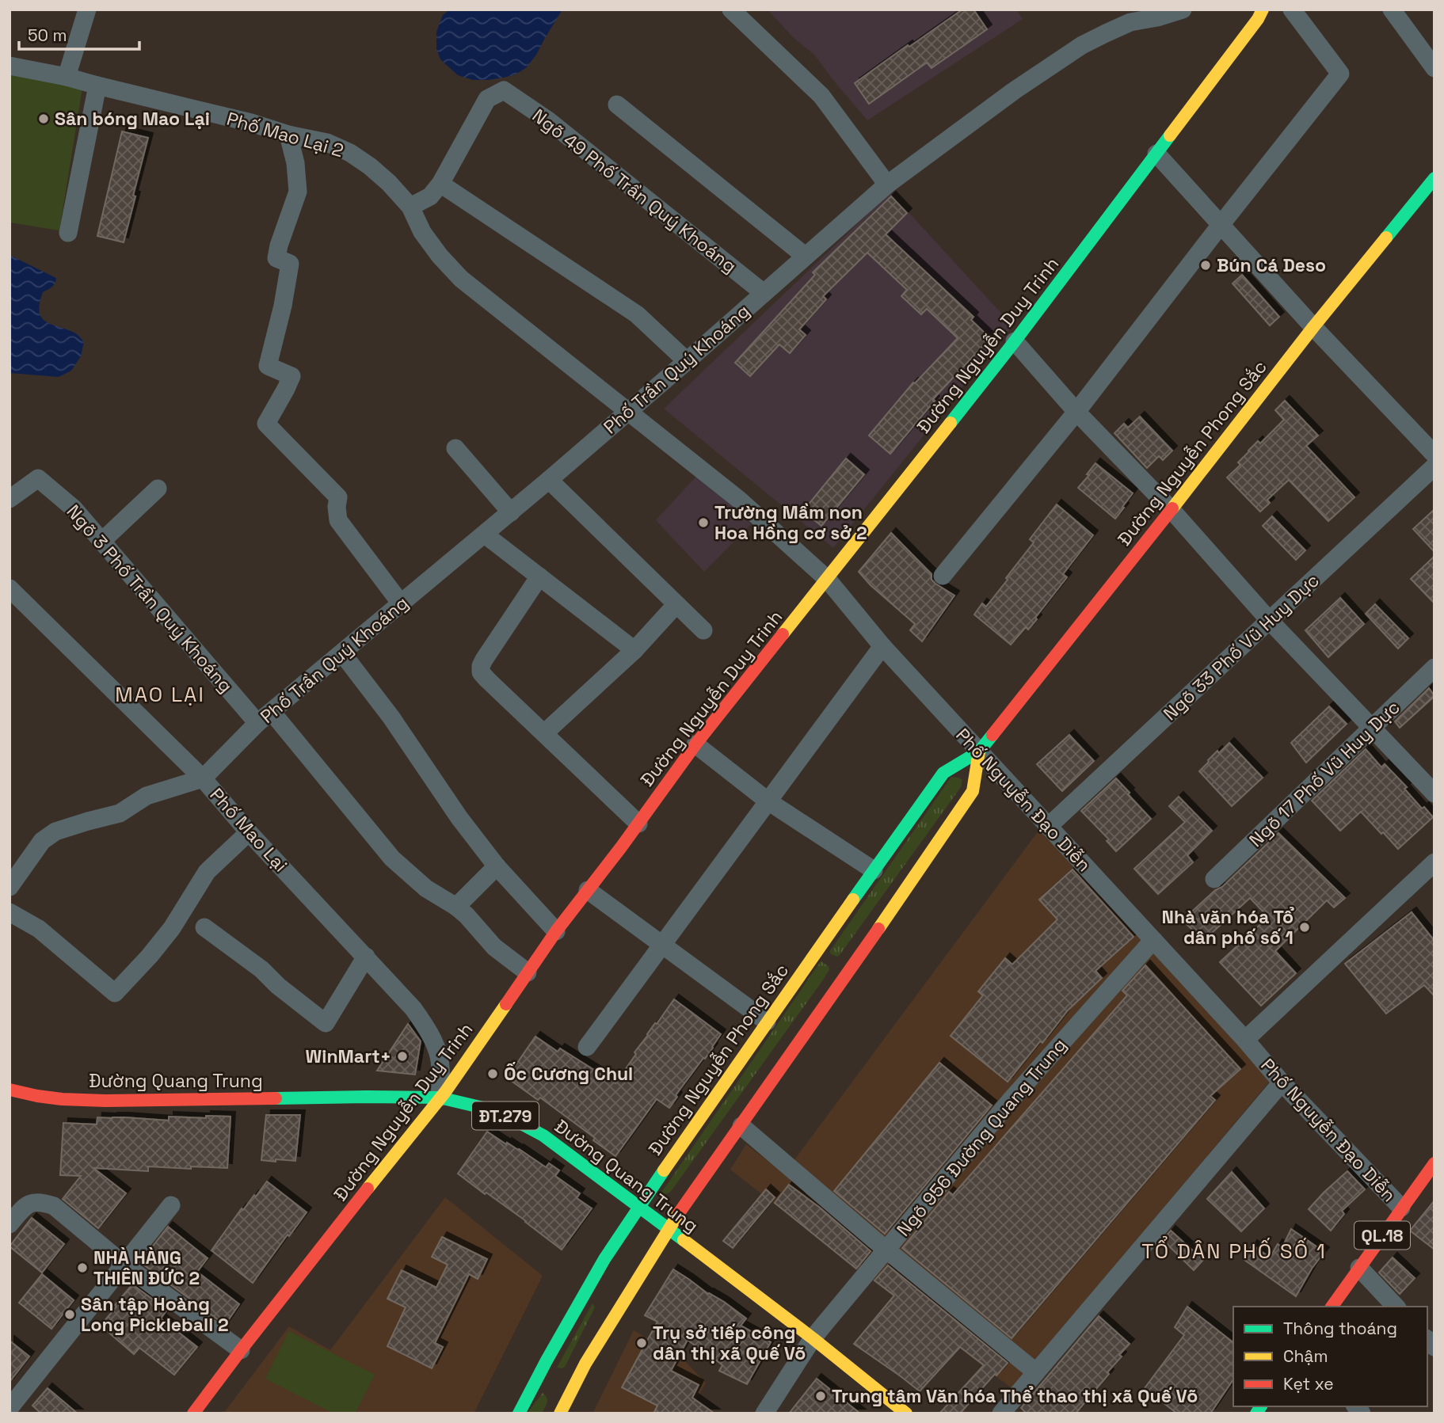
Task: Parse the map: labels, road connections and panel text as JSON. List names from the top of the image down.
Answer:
{
  "streets": {
    "main road": [
      "Đường Nguyễn Duy Trinh",
      "Đường Nguyễn Phong Sắc",
      "Đường Quang Trung",
      "ĐT.279",
      "QL.18"
    ],
    "street": [
      "Phố Mao Lại 2",
      "Ngõ 49 Phố Trần Quý Khoáng",
      "Phố Trần Quý Khoáng",
      "Ngõ 3 Phố Trần Quý Khoáng",
      "Ngõ 33 Phố Vũ Huy Dực",
      "Ngõ 17 Phố Vũ Huy Dực",
      "Phố Nguyễn Đạo Diễn",
      "Phố Mao Lại",
      "Ngõ 956 Đường Quang Trung"
    ]
  },
  "crossings": [
    ["Phố Mao Lại 2", "Phố Trần Quý Khoáng"],
    ["Phố Mao Lại 2", "Phố Nguyễn Đạo Diễn"],
    ["Ngõ 49 Phố Trần Quý Khoáng", "Phố Trần Quý Khoáng"],
    ["Đường Nguyễn Duy Trinh", "Ngõ 3 Phố Trần Quý Khoáng"],
    ["Đường Nguyễn Duy Trinh", "Phố Nguyễn Đạo Diễn"],
    ["Đường Nguyễn Duy Trinh", "Phố Mao Lại"],
    ["Đường Nguyễn Duy Trinh", "Đường Quang Trung"],
    ["Phố Trần Quý Khoáng", "Ngõ 3 Phố Trần Quý Khoáng"],
    ["Phố Trần Quý Khoáng", "Phố Nguyễn Đạo Diễn"],
    ["Phố Trần Quý Khoáng", "Phố Mao Lại"],
    ["Đường Nguyễn Phong Sắc", "Phố Nguyễn Đạo Diễn"],
    ["Đường Nguyễn Phong Sắc", "Đường Quang Trung"],
    ["Ngõ 33 Phố Vũ Huy Dực", "Phố Nguyễn Đạo Diễn"],
    ["Phố Nguyễn Đạo Diễn", "Ngõ 956 Đường Quang Trung"],
    ["Phố Nguyễn Đạo Diễn", "QL.18"],
    ["Phố Mao Lại", "Đường Quang Trung"],
    ["Đường Quang Trung", "Ngõ 956 Đường Quang Trung"]
  ],
  "districts": ["MAO LẠI", "TỔ DÂN PHỐ SỐ 1"],
  "places": [
    "Sân bóng Mao Lại",
    "Bún Cá Deso",
    "Trường Mầm non Hoa Hồng cơ sở 2",
    "Nhà văn hóa Tổ dân phố số 1",
    "WinMart+",
    "Ốc Cương Chul",
    "NHÀ HÀNG THIÊN ĐỨC 2",
    "Sân tập Hoàng Long Pickleball 2",
    "Trụ sở tiếp công dân thị xã Quế Võ",
    "Trung tâm Văn hóa Thể thao thị xã Quế Võ"
  ],
  "legend": ["Thông thoáng", "Chậm", "Kẹt xe"],
  "scale_bar": "50 m"
}
